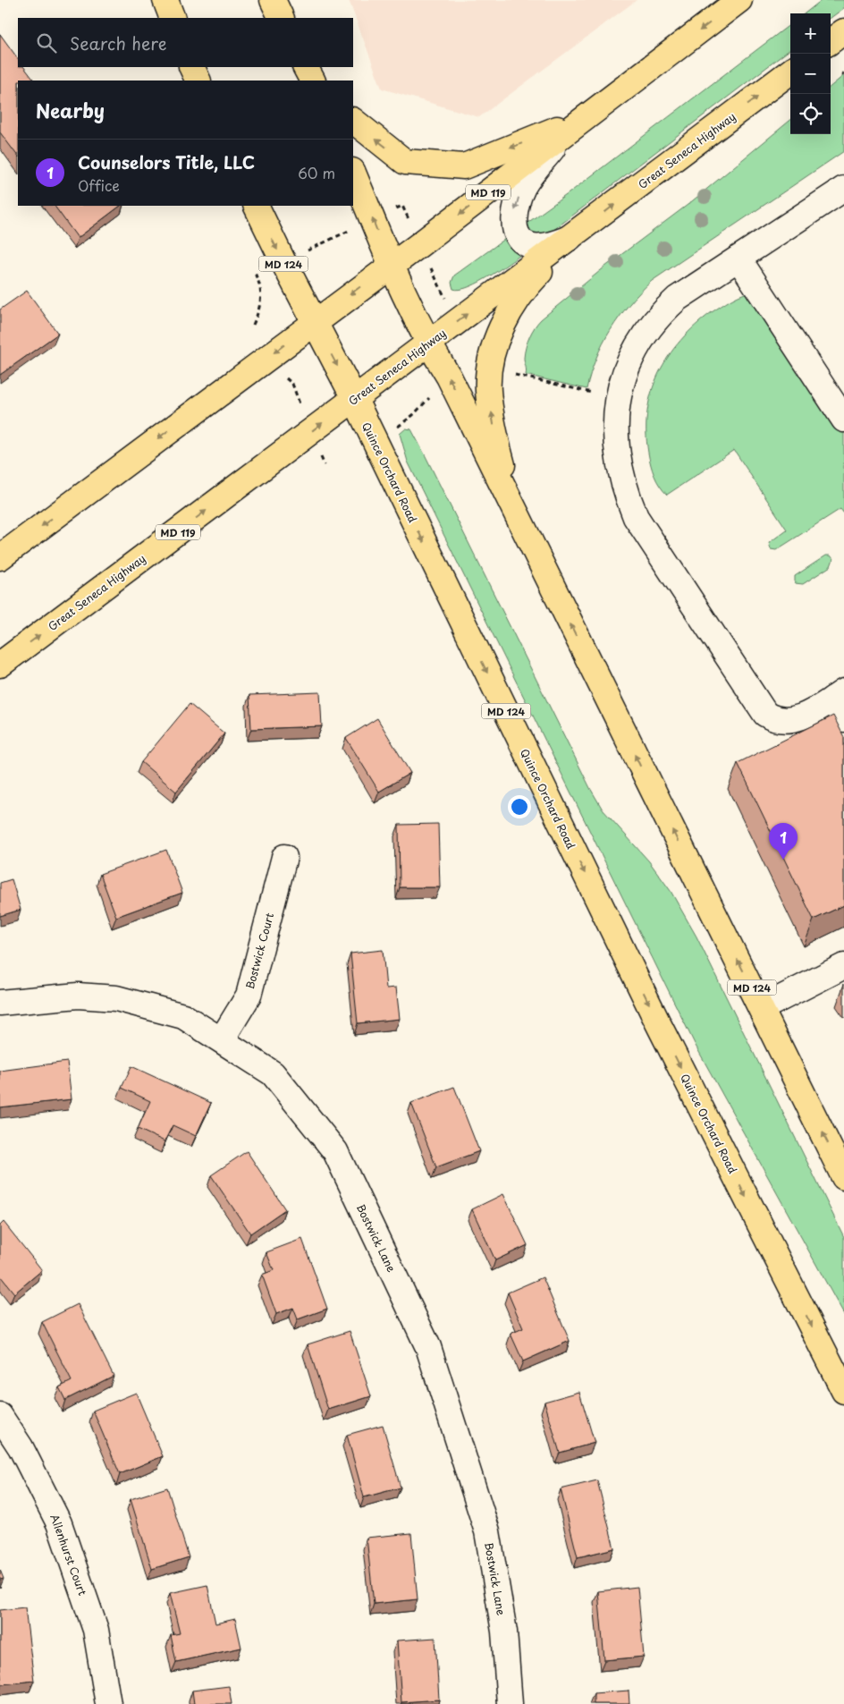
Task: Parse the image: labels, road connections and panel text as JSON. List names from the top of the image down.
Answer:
{
  "streets": {
    "main road": [
      "Great Seneca Highway",
      "MD 119",
      "MD 124",
      "Quince Orchard Road"
    ],
    "street": ["Bostwick Court", "Bostwick Lane", "Allenhurst Court"]
  },
  "crossings": [
    ["Great Seneca Highway", "MD 124"],
    ["Great Seneca Highway", "Quince Orchard Road"],
    ["MD 119", "MD 124"],
    ["MD 119", "Quince Orchard Road"],
    ["Bostwick Court", "Bostwick Lane"]
  ],
  "page": {
    "map_buttons": ["+", "−"],
    "search": "Search here",
    "heading": "Nearby",
    "list": [
      {
        "mark": "1",
        "name": "Counselors Title, LLC",
        "note": "Office",
        "value": "60 m"
      }
    ],
    "pins": "1"
  }
}
